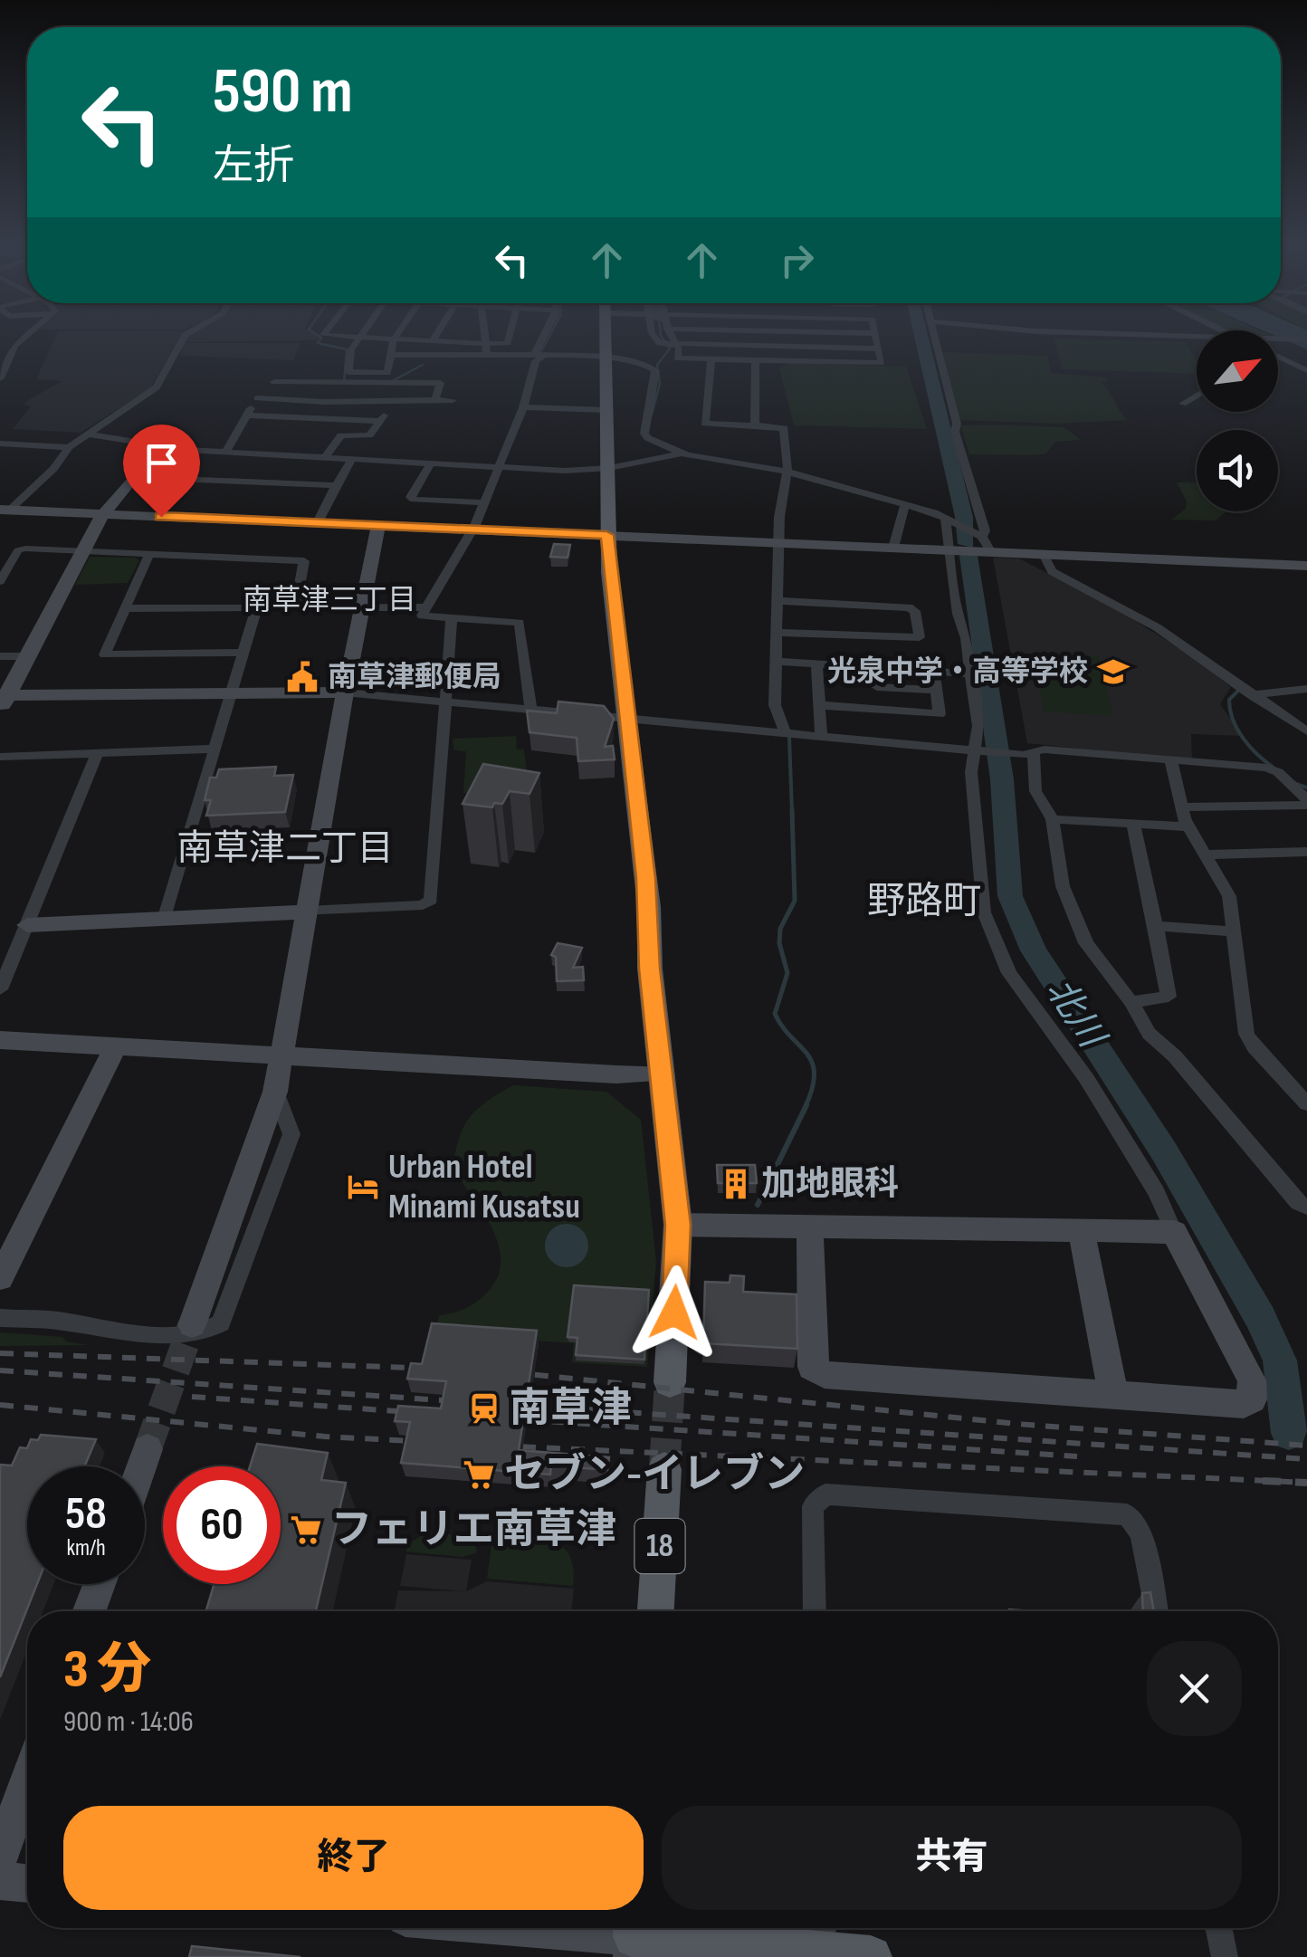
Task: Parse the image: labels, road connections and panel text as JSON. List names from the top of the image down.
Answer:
{
  "streets": {
    "main road": ["18"]
  },
  "districts": ["南草津三丁目", "南草津二丁目", "野路町"],
  "water": ["北川"],
  "places": {
    "school or university": ["光泉中学・高等学校"],
    "public building": ["南草津郵便局"],
    "building": ["加地眼科"],
    "hotel": ["Urban Hotel Minami Kusatsu"],
    "station": ["南草津"],
    "supermarket": ["セブン-イレブン", "フェリエ南草津"]
  },
  "north": "top right",
  "page": {
    "turn": ["590 m", "左折"],
    "speed": "58 km/h",
    "limit": "60",
    "heading": ["3 分", "900 m · 14:06"],
    "buttons": ["終了", "共有"]
  }
}
